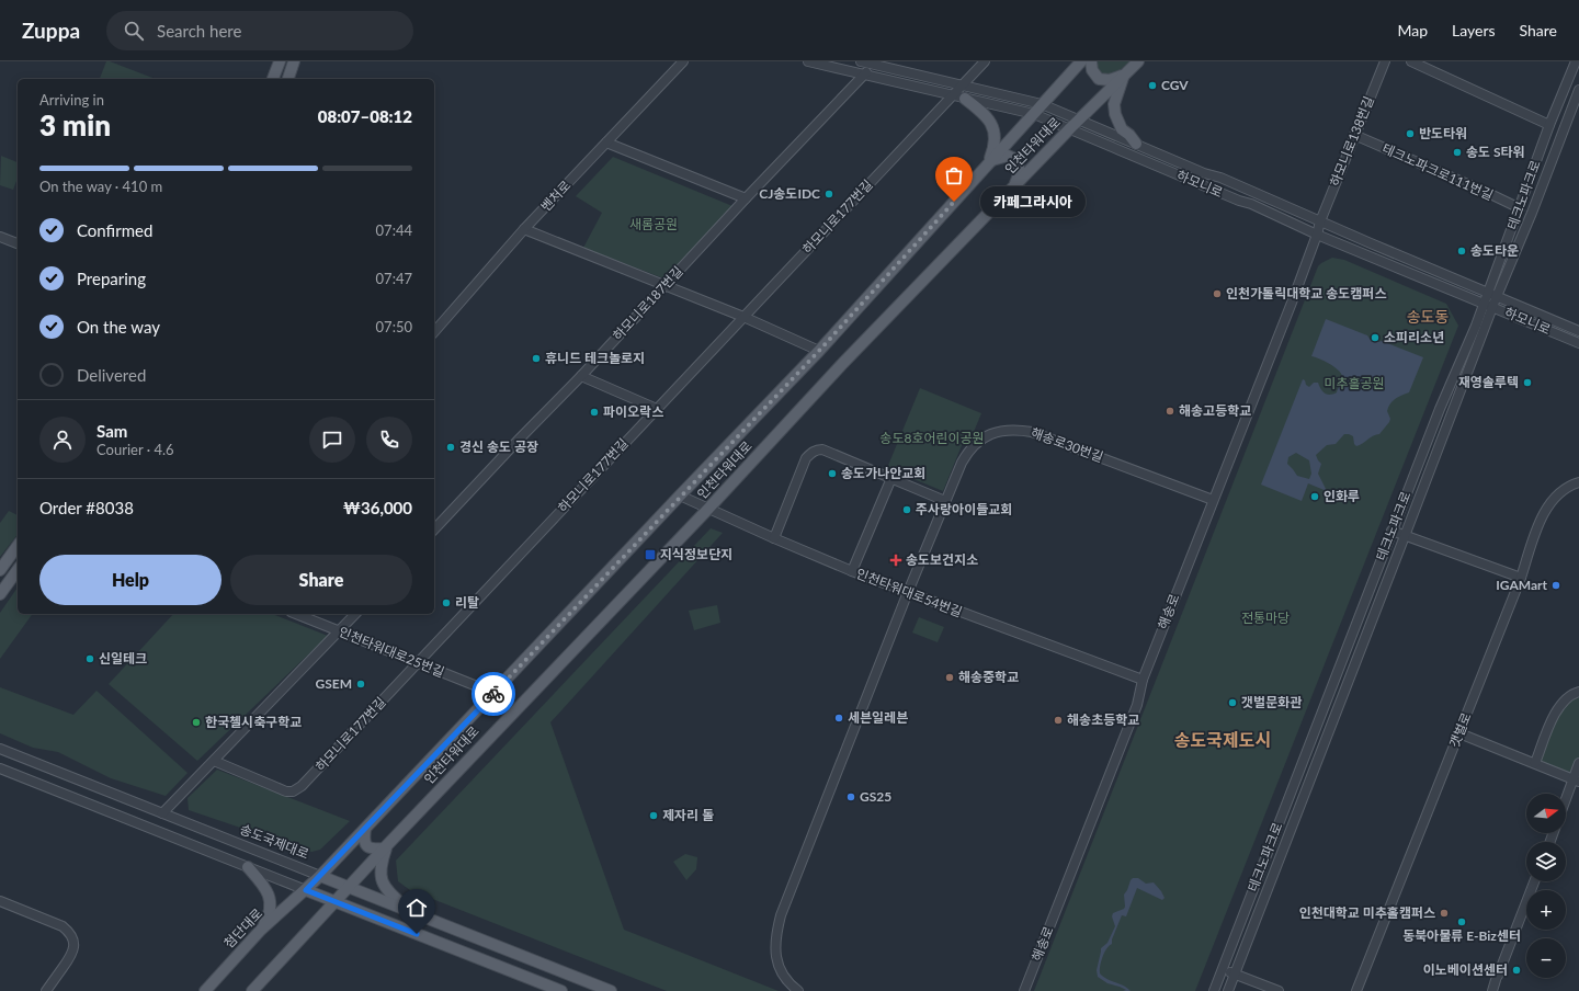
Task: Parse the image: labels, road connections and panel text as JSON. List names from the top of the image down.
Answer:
{
  "streets": {
    "main road": ["인천타워대로", "송도국제대로", "첨단대로"],
    "street": [
      "하모니로138번길",
      "테크노파크로111번길",
      "하모니로",
      "테크노파크로",
      "벤처로",
      "하모니로177번길",
      "하모니로187번길",
      "해송로30번길",
      "인천타워대로54번길",
      "해송로",
      "인천타워대로25번길",
      "갯벌로"
    ]
  },
  "crossings": [
    ["하모니로138번길", "테크노파크로111번길"],
    ["하모니로138번길", "하모니로"],
    ["하모니로138번길", "해송로"],
    ["인천타워대로", "하모니로"],
    ["인천타워대로", "인천타워대로54번길"],
    ["인천타워대로", "인천타워대로25번길"],
    ["인천타워대로", "송도국제대로"],
    ["인천타워대로", "첨단대로"],
    ["테크노파크로111번길", "테크노파크로"],
    ["하모니로", "테크노파크로"],
    ["하모니로", "하모니로177번길"],
    ["하모니로", "하모니로187번길"],
    ["하모니로", "해송로"],
    ["하모니로177번길", "인천타워대로25번길"],
    ["해송로30번길", "인천타워대로54번길"],
    ["해송로30번길", "해송로"],
    ["인천타워대로54번길", "해송로"]
  ],
  "districts": ["송도동", "송도국제도시"],
  "parks": [
    "새롬공원",
    "미추홀공원",
    "송도8호어린이공원",
    "전통마당"
  ],
  "places": {
    "other": [
      "CGV",
      "반도타워",
      "송도 S타워",
      "CJ송도IDC",
      "카페그라시아",
      "송도타운",
      "인천가톨릭대학교 송도캠퍼스",
      "소피리소년",
      "휴니드 테크놀로지",
      "재영솔루텍",
      "해송고등학교",
      "파이오락스",
      "경신 송도 공장",
      "송도가나안교회",
      "인화루",
      "주사랑아이들교회",
      "IGAMart",
      "리탈",
      "신일테크",
      "해송중학교",
      "GSEM",
      "갯벌문화관",
      "세븐일레븐",
      "해송초등학교",
      "한국첼시축구학교",
      "GS25",
      "제자리 돌",
      "인천대학교 미추홀캠퍼스",
      "동북아물류 E-Biz센터",
      "이노베이션센터"
    ],
    "transit": ["지식정보단지"],
    "health": ["송도보건지소"]
  },
  "north": "right",
  "page": {
    "header": "Zuppa",
    "search": "Search here",
    "nav": ["Map", "Layers", "Share"],
    "heading": ["3 min", "Arriving in", "08:07–08:12"],
    "panel": [
      "Sam",
      "Courier · 4.6",
      "Order #8038",
      "₩36,000"
    ],
    "bar": "On the way · 410 m",
    "bubble": "카페그라시아",
    "list": [
      ["Confirmed", "07:44"],
      ["Preparing", "07:47"],
      ["On the way", "07:50"],
      "Delivered"
    ],
    "buttons": ["Help", "Share"],
    "map_buttons": ["+", "−"]
  }
}
